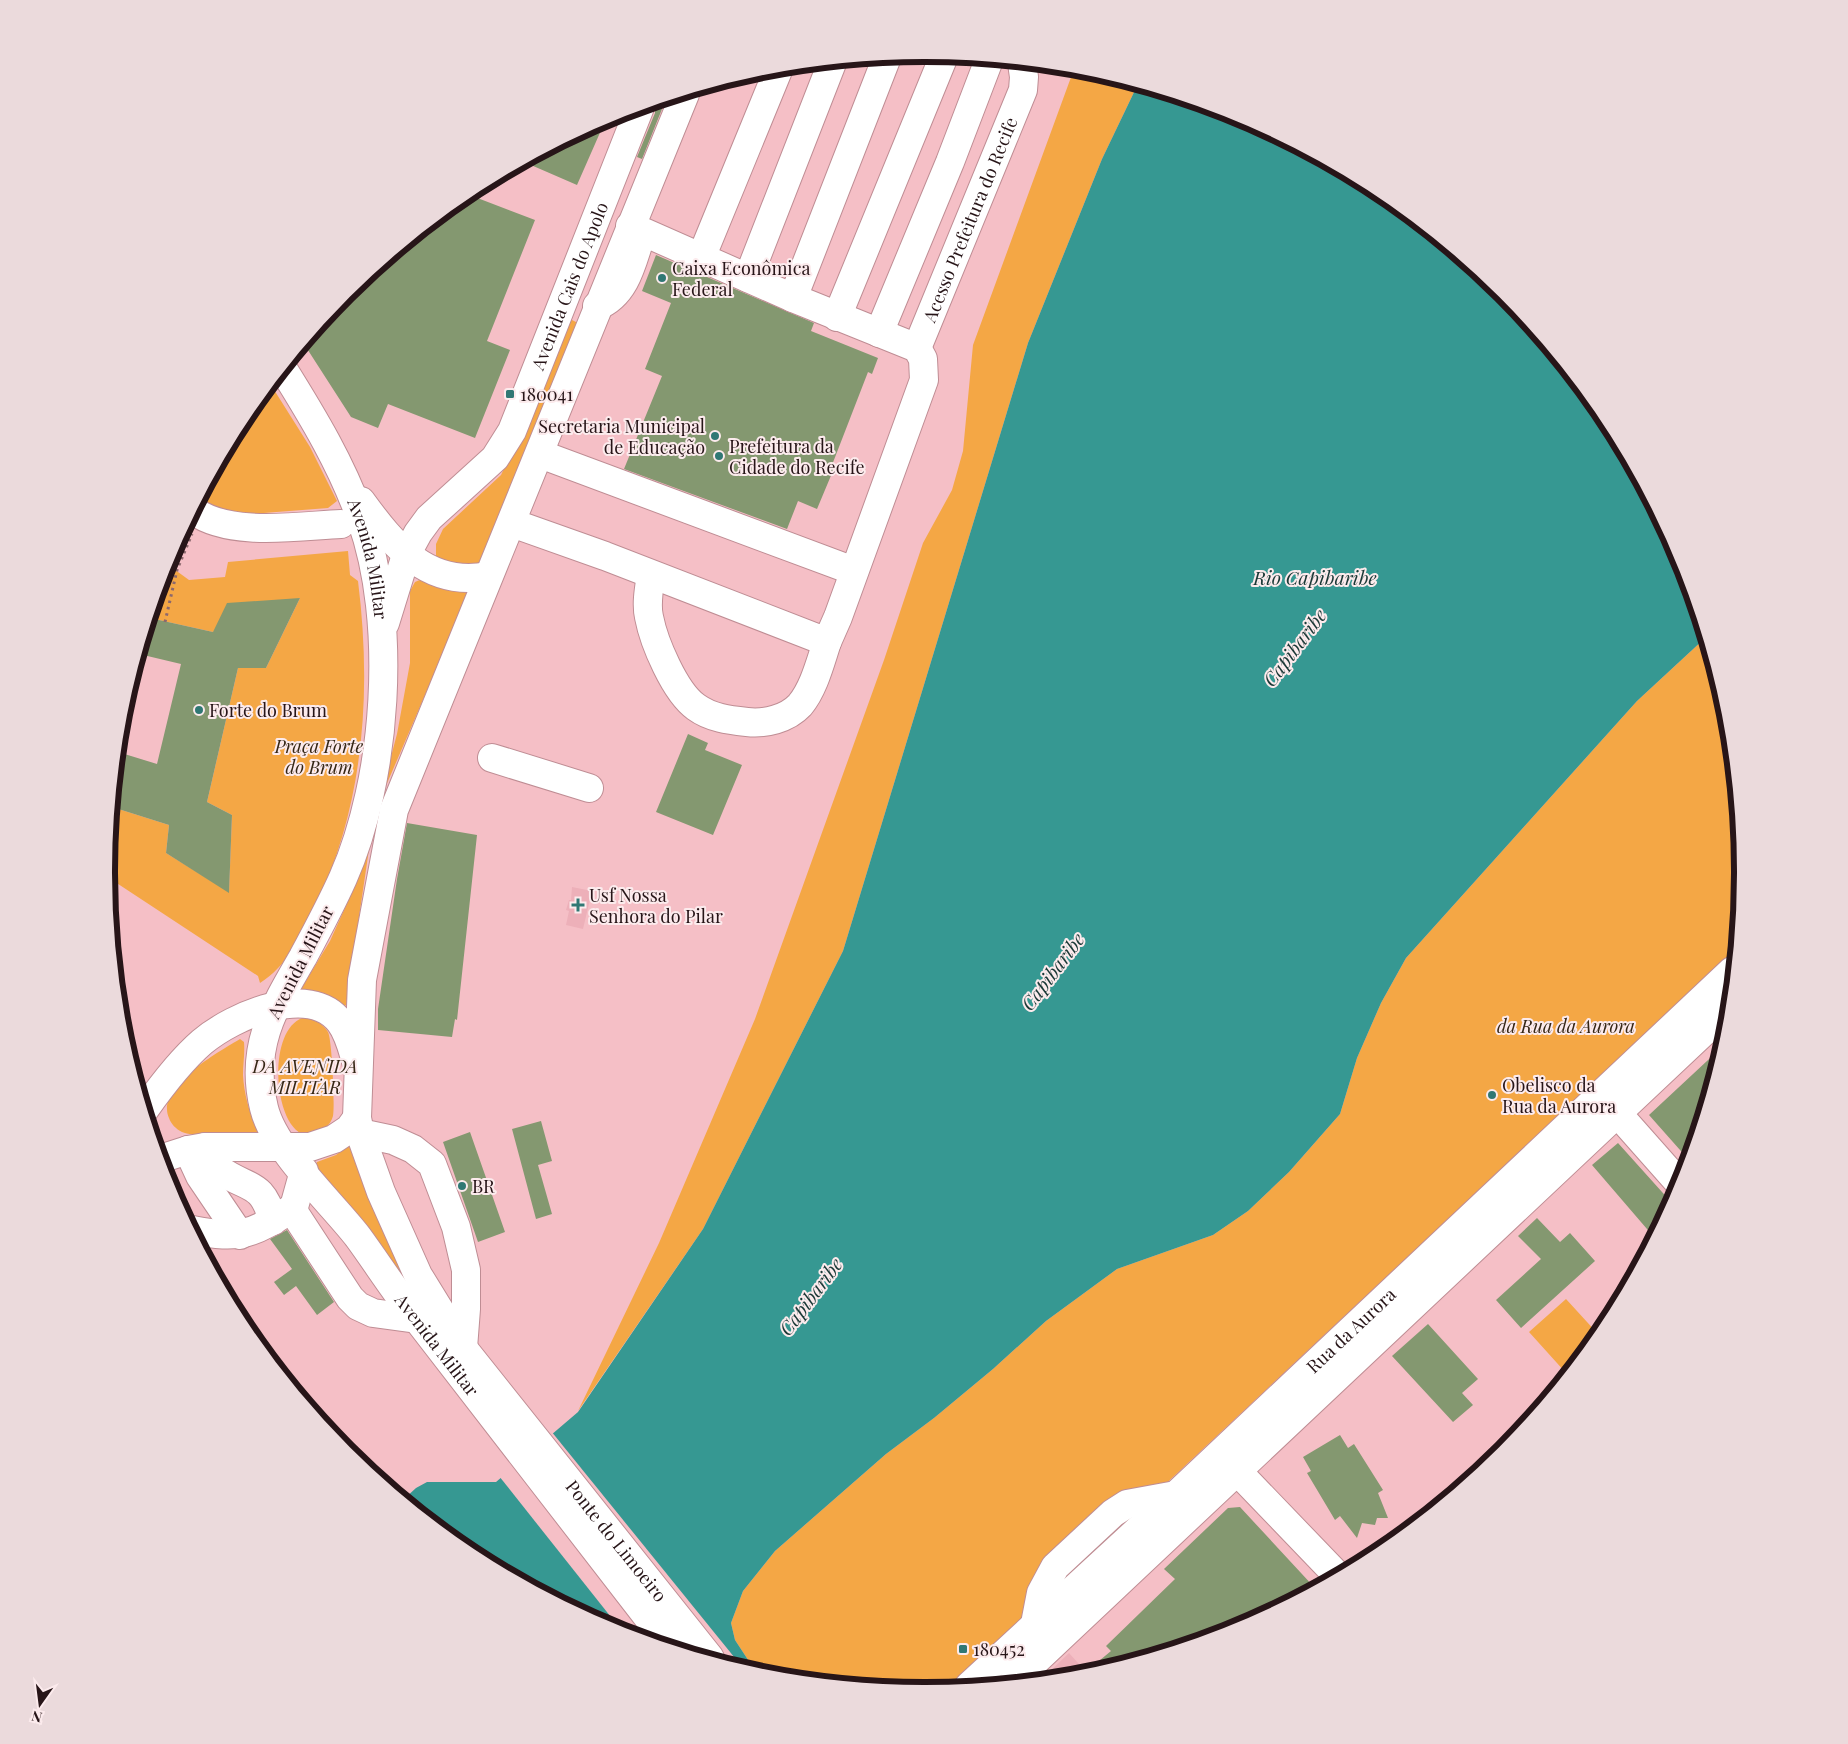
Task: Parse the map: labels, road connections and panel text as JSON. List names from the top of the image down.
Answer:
{
  "streets": {
    "main road": [
      "Acesso Prefeitura do Recife",
      "Avenida Cais do Apolo",
      "Avenida Militar",
      "Rua da Aurora",
      "Ponte do Limoeiro"
    ]
  },
  "crossings": [
    ["Avenida Cais do Apolo", "Avenida Militar"],
    ["Avenida Militar", "Ponte do Limoeiro"]
  ],
  "water": ["Rio Capibaribe", "Capibaribe"],
  "parks": ["Praça Forte do Brum", "da Rua da Aurora", "DA AVENIDA MILITAR"],
  "places": {
    "other": [
      "Caixa Econômica Federal",
      "Secretaria Municipal de Educação",
      "Prefeitura da Cidade do Recife",
      "Forte do Brum",
      "Obelisco da Rua da Aurora",
      "BR"
    ],
    "transit": ["180041", "180452"],
    "health": ["Usf Nossa Senhora do Pilar"]
  },
  "north": "bottom"
}
